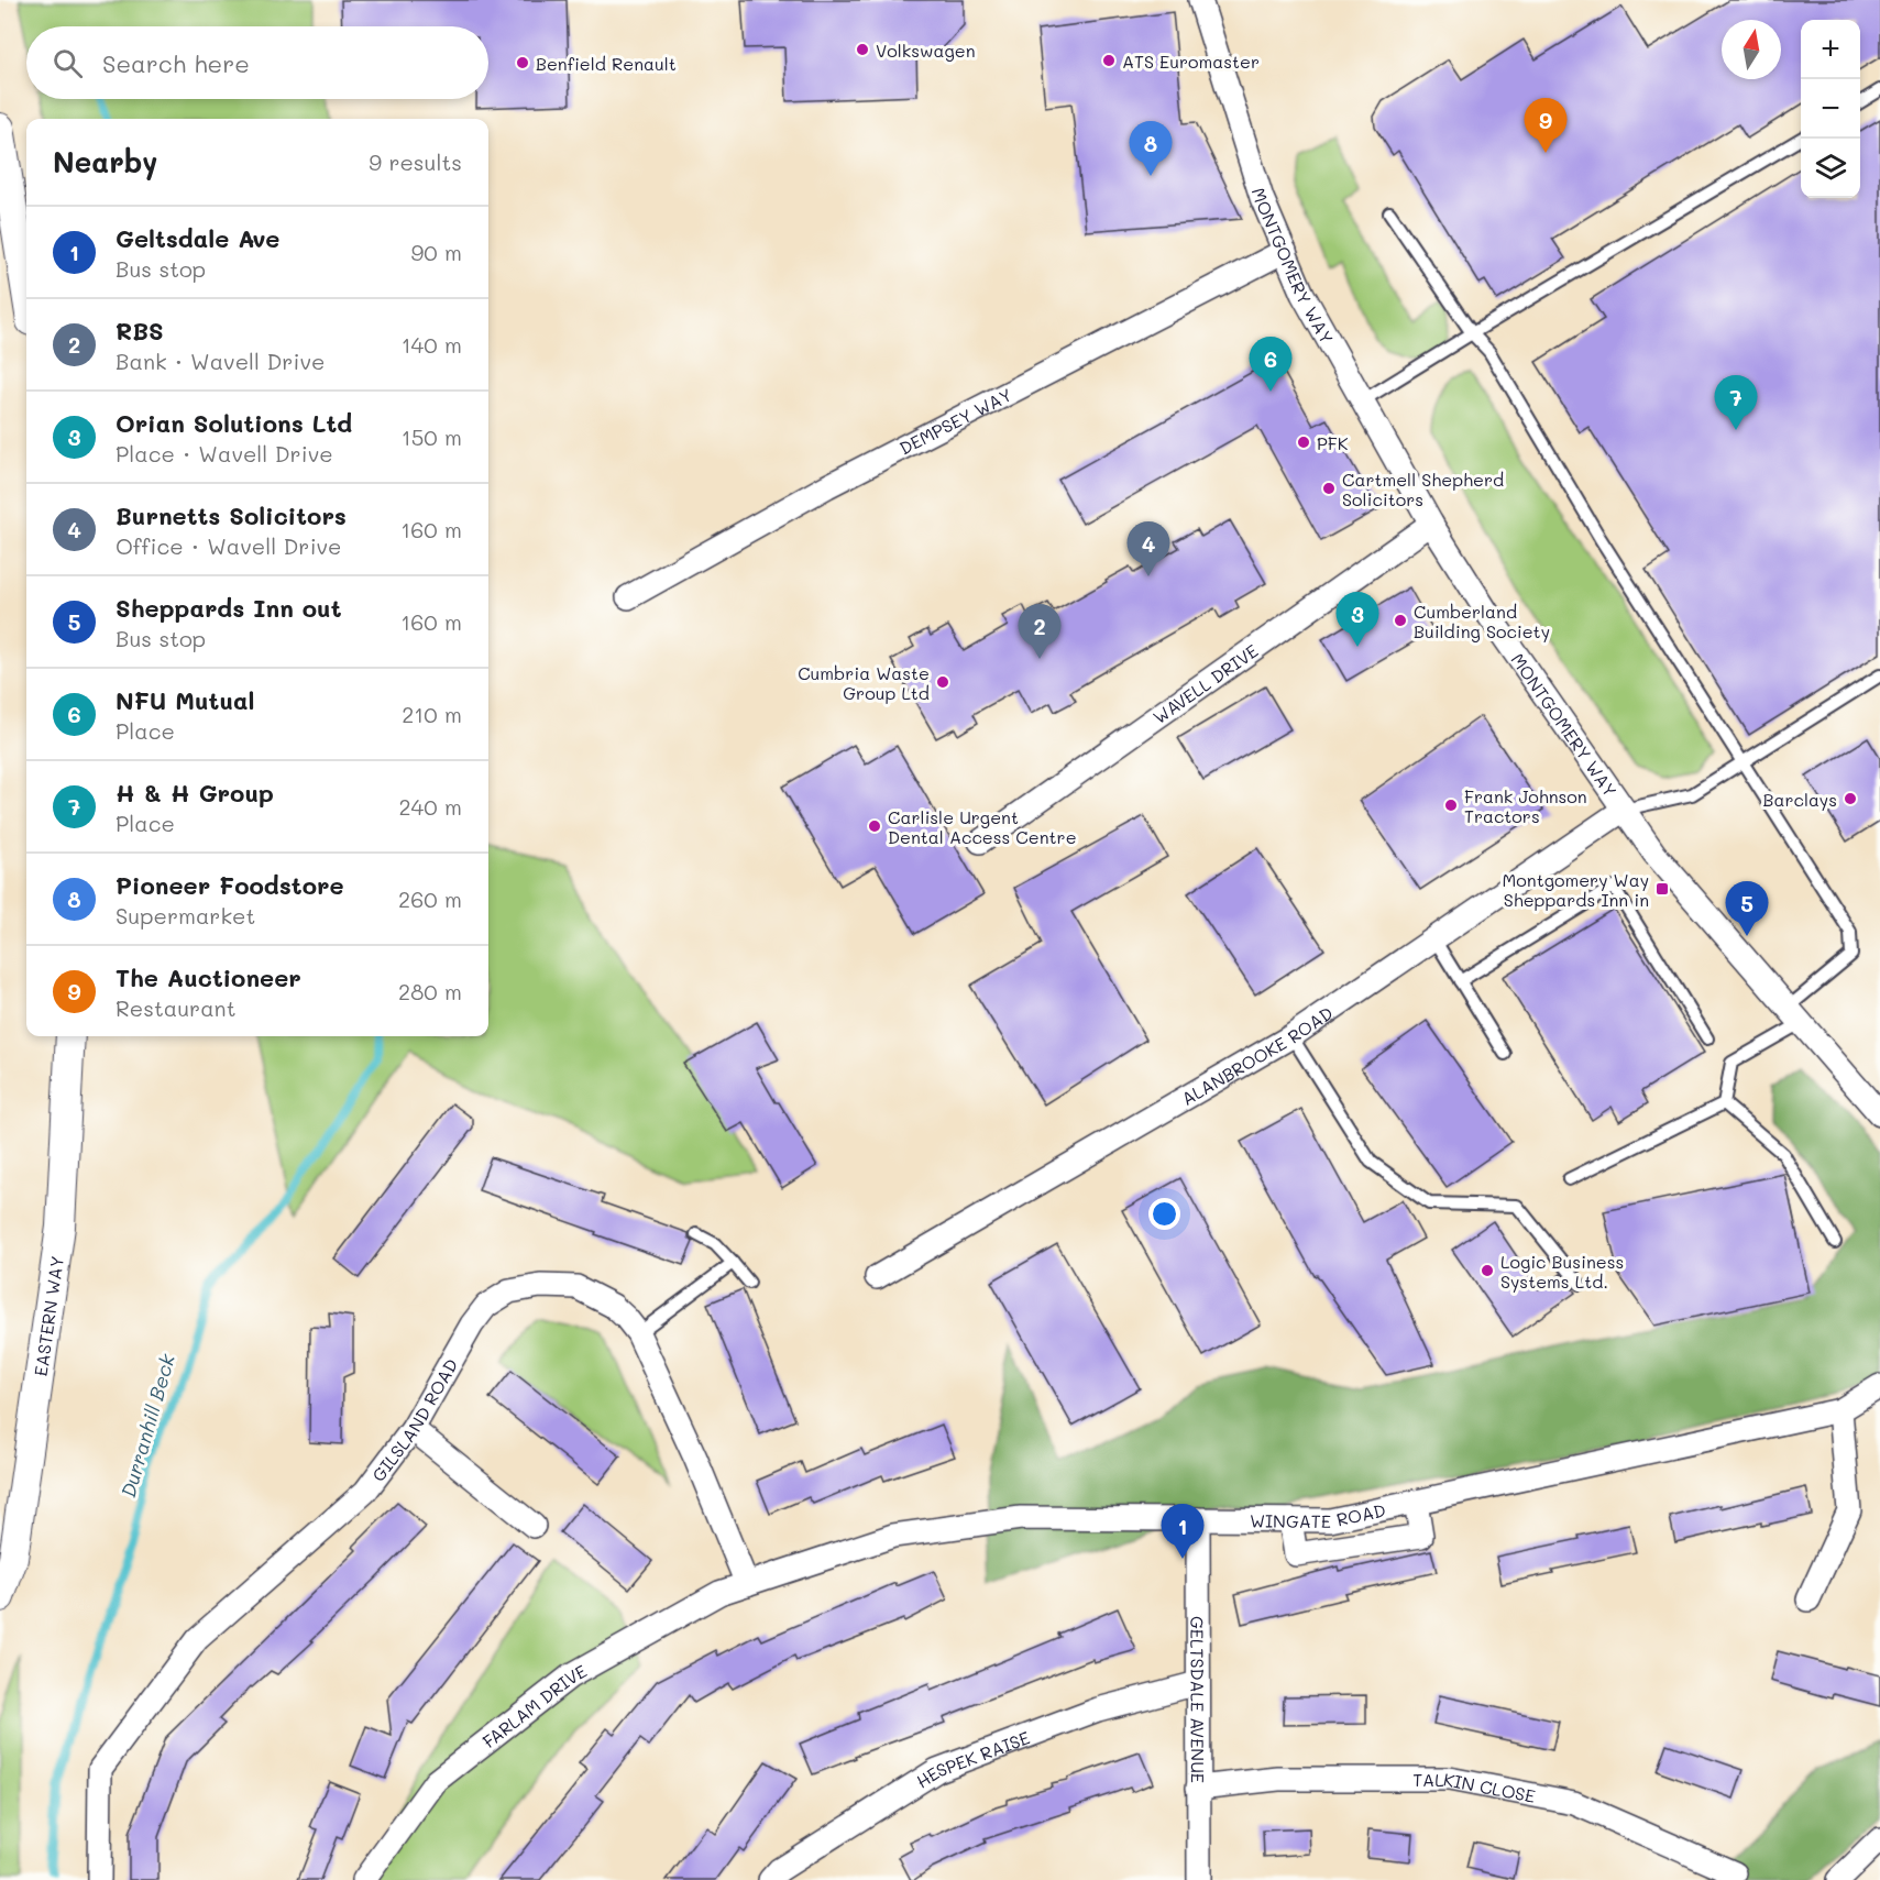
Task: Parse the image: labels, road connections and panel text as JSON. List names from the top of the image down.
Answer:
{
  "streets": {
    "street": [
      "MONTGOMERY WAY",
      "DEMPSEY WAY",
      "WAVELL DRIVE",
      "ALANBROOKE ROAD",
      "EASTERN WAY",
      "GILSLAND ROAD",
      "WINGATE ROAD",
      "GELTSDALE AVENUE",
      "FARLAM DRIVE",
      "HESPEK RAISE",
      "TALKIN CLOSE"
    ]
  },
  "crossings": [
    ["MONTGOMERY WAY", "DEMPSEY WAY"],
    ["MONTGOMERY WAY", "WAVELL DRIVE"],
    ["MONTGOMERY WAY", "ALANBROOKE ROAD"],
    ["GILSLAND ROAD", "WINGATE ROAD"],
    ["GILSLAND ROAD", "FARLAM DRIVE"],
    ["WINGATE ROAD", "GELTSDALE AVENUE"],
    ["WINGATE ROAD", "FARLAM DRIVE"],
    ["GELTSDALE AVENUE", "HESPEK RAISE"],
    ["GELTSDALE AVENUE", "TALKIN CLOSE"]
  ],
  "water": ["Durranhill Beck"],
  "places": {
    "other": [
      "Volkswagen",
      "ATS Euromaster",
      "Benfield Renault",
      "PFK",
      "Cartmell Shepherd Solicitors",
      "Cumberland Building Society",
      "Cumbria Waste Group Ltd",
      "Barclays",
      "Frank Johnson Tractors",
      "Carlisle Urgent Dental Access Centre",
      "Logic Business Systems Ltd."
    ],
    "transit": ["Montgomery Way Sheppards Inn in"]
  },
  "north": "top",
  "page": {
    "map_buttons": ["+", "−"],
    "search": "Search here",
    "pins": [
      "9",
      "8",
      "6",
      "7",
      "4",
      "3",
      "2",
      "5",
      "1"
    ],
    "heading": ["Nearby", "9 results"],
    "list": [
      {
        "mark": "1",
        "name": "Geltsdale Ave",
        "note": "Bus stop",
        "value": "90 m"
      },
      {
        "mark": "2",
        "name": "RBS",
        "note": "Bank · Wavell Drive",
        "value": "140 m"
      },
      {
        "mark": "3",
        "name": "Orian Solutions Ltd",
        "note": "Place · Wavell Drive",
        "value": "150 m"
      },
      {
        "mark": "4",
        "name": "Burnetts Solicitors",
        "note": "Office · Wavell Drive",
        "value": "160 m"
      },
      {
        "mark": "5",
        "name": "Sheppards Inn out",
        "note": "Bus stop",
        "value": "160 m"
      },
      {
        "mark": "6",
        "name": "NFU Mutual",
        "note": "Place",
        "value": "210 m"
      },
      {
        "mark": "7",
        "name": "H & H Group",
        "note": "Place",
        "value": "240 m"
      },
      {
        "mark": "8",
        "name": "Pioneer Foodstore",
        "note": "Supermarket",
        "value": "260 m"
      },
      {
        "mark": "9",
        "name": "The Auctioneer",
        "note": "Restaurant",
        "value": "280 m"
      }
    ]
  }
}
